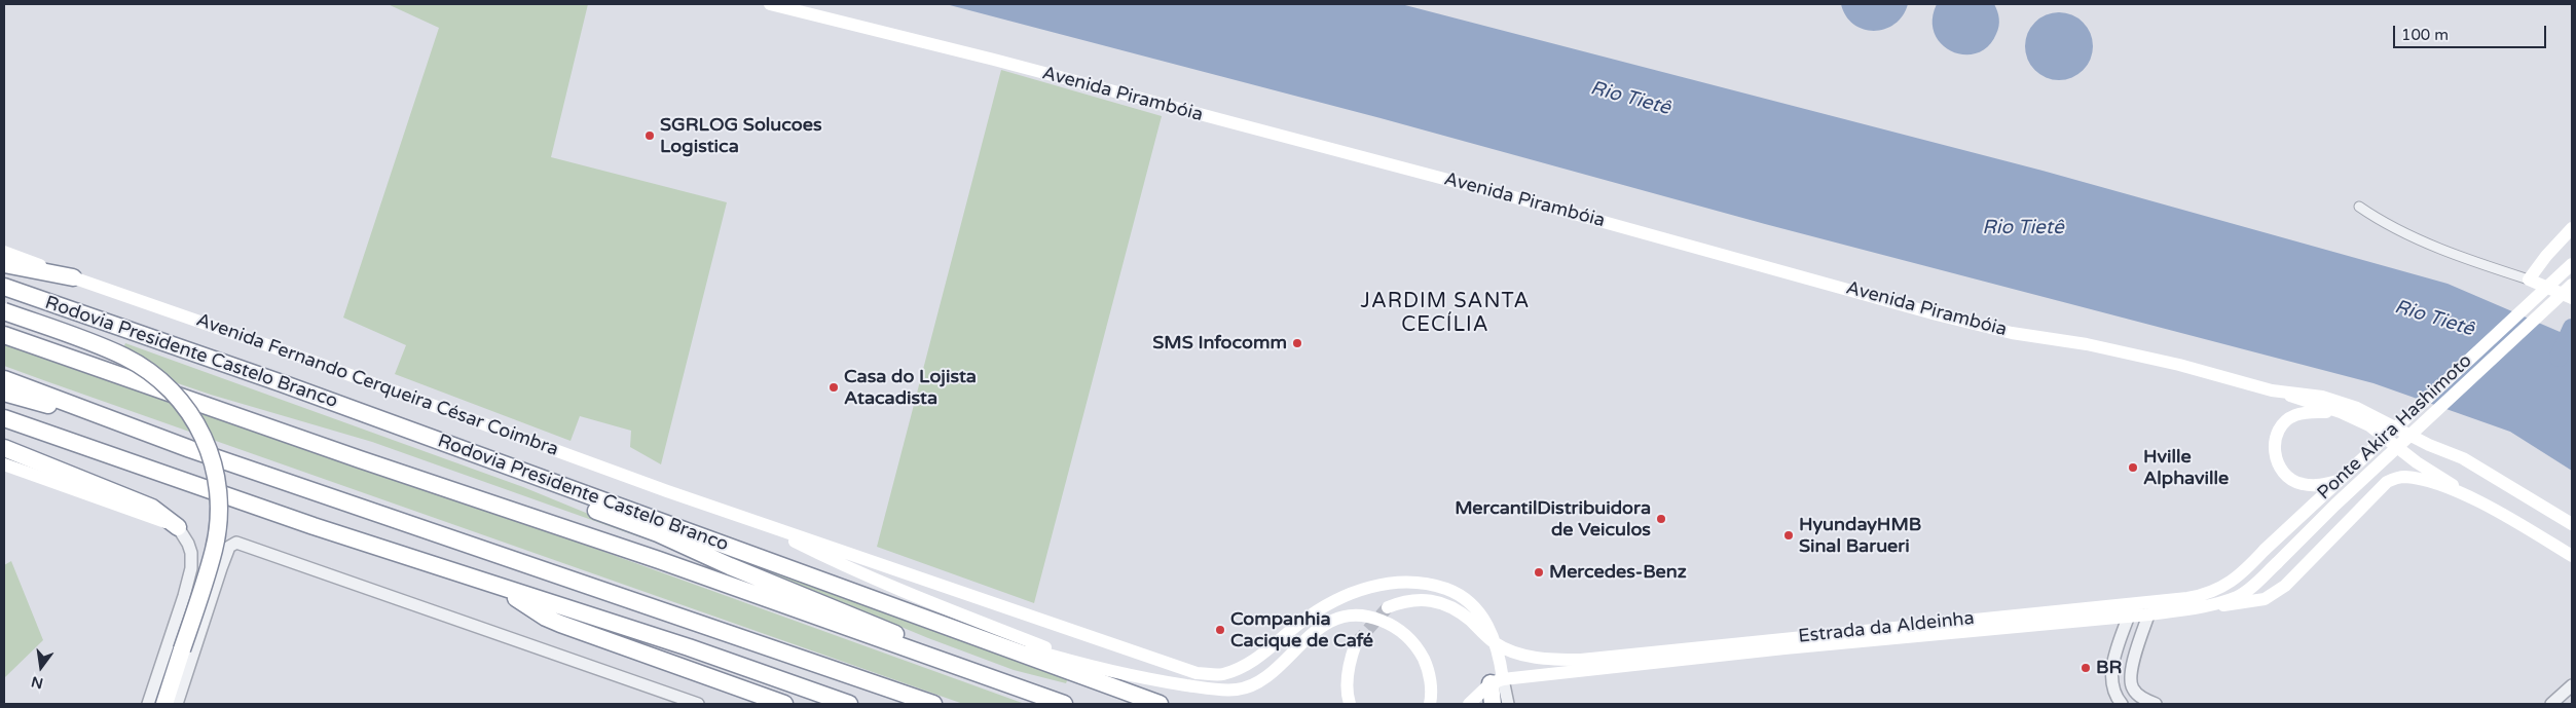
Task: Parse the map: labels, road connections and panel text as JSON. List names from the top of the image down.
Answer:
{
  "streets": {
    "highway": ["Rodovia Presidente Castelo Branco"],
    "main road": [
      "Avenida Pirambóia",
      "Avenida Fernando Cerqueira César Coimbra",
      "Ponte Akira Hashimoto",
      "Estrada da Aldeinha"
    ]
  },
  "crossings": [
    ["Ponte Akira Hashimoto", "Estrada da Aldeinha"]
  ],
  "districts": ["JARDIM SANTA CECÍLIA"],
  "water": ["Rio Tietê"],
  "places": [
    "SGRLOG Solucoes Logistica",
    "SMS Infocomm",
    "Casa do Lojista Atacadista",
    "Hville Alphaville",
    "MercantilDistribuidora de Veiculos",
    "HyundayHMB Sinal Barueri",
    "Mercedes-Benz",
    "Companhia Cacique de Café",
    "BR"
  ],
  "scale_bar": "100 m",
  "north": "bottom"
}
